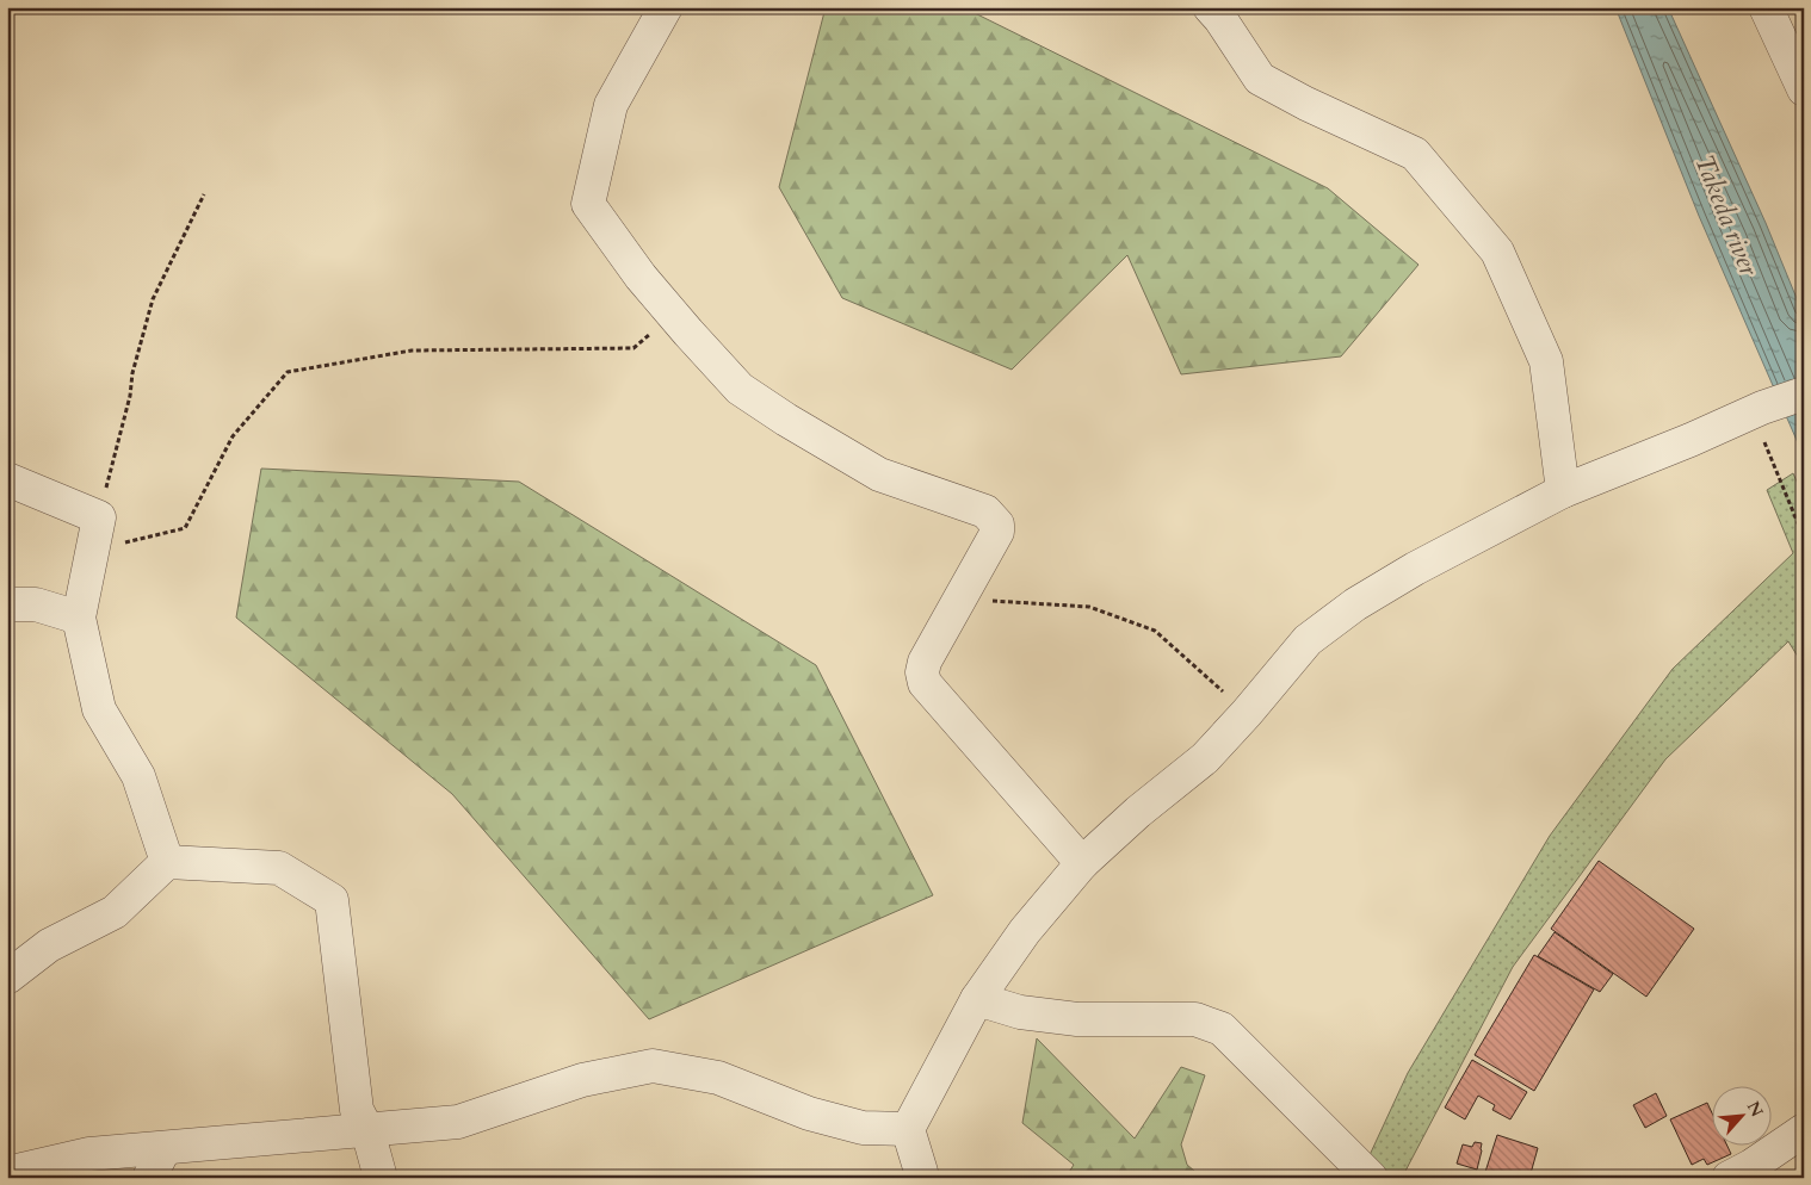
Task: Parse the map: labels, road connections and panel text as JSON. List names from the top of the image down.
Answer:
{
  "water": ["Takeda river"],
  "north": "top right"
}
